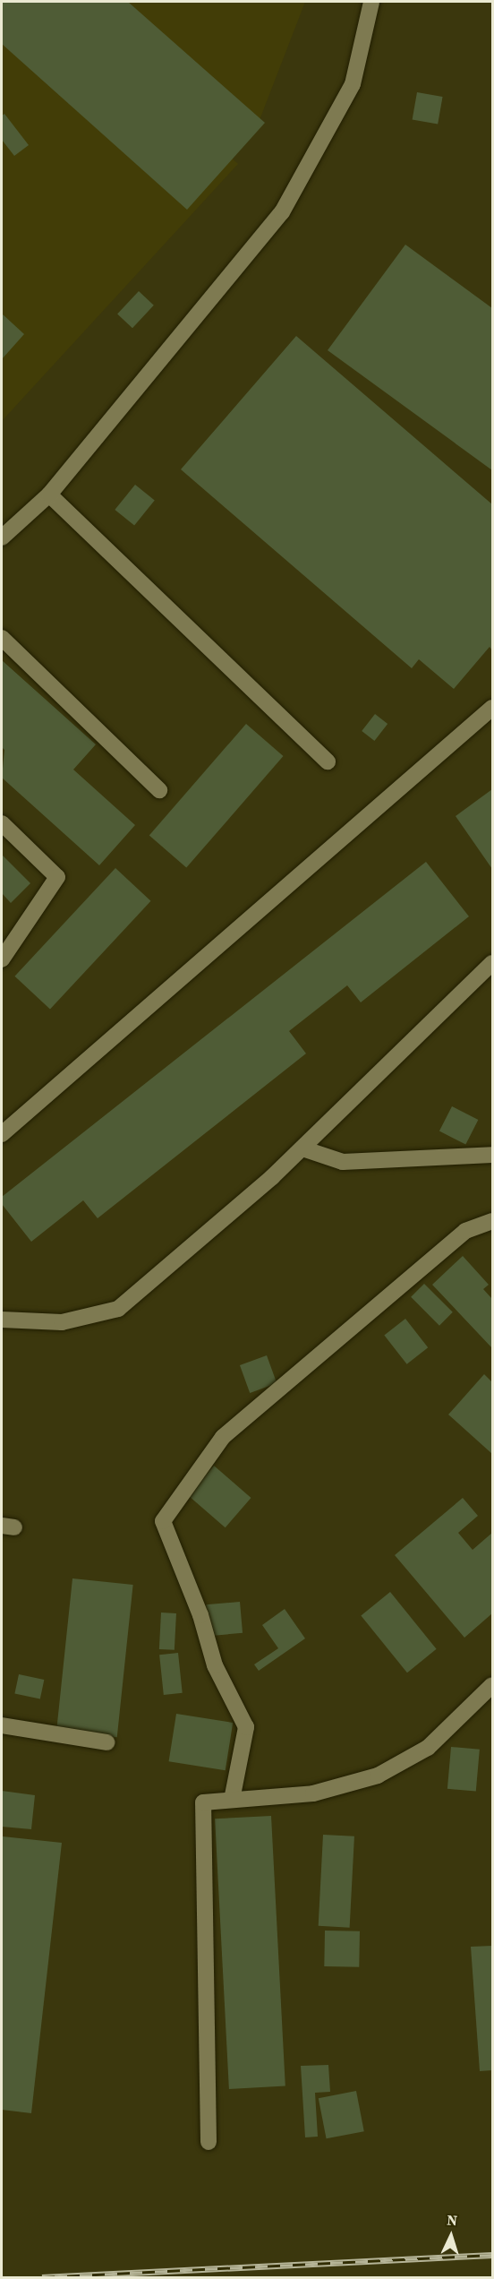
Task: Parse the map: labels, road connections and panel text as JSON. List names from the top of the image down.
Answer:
{
  "north": "top"
}
